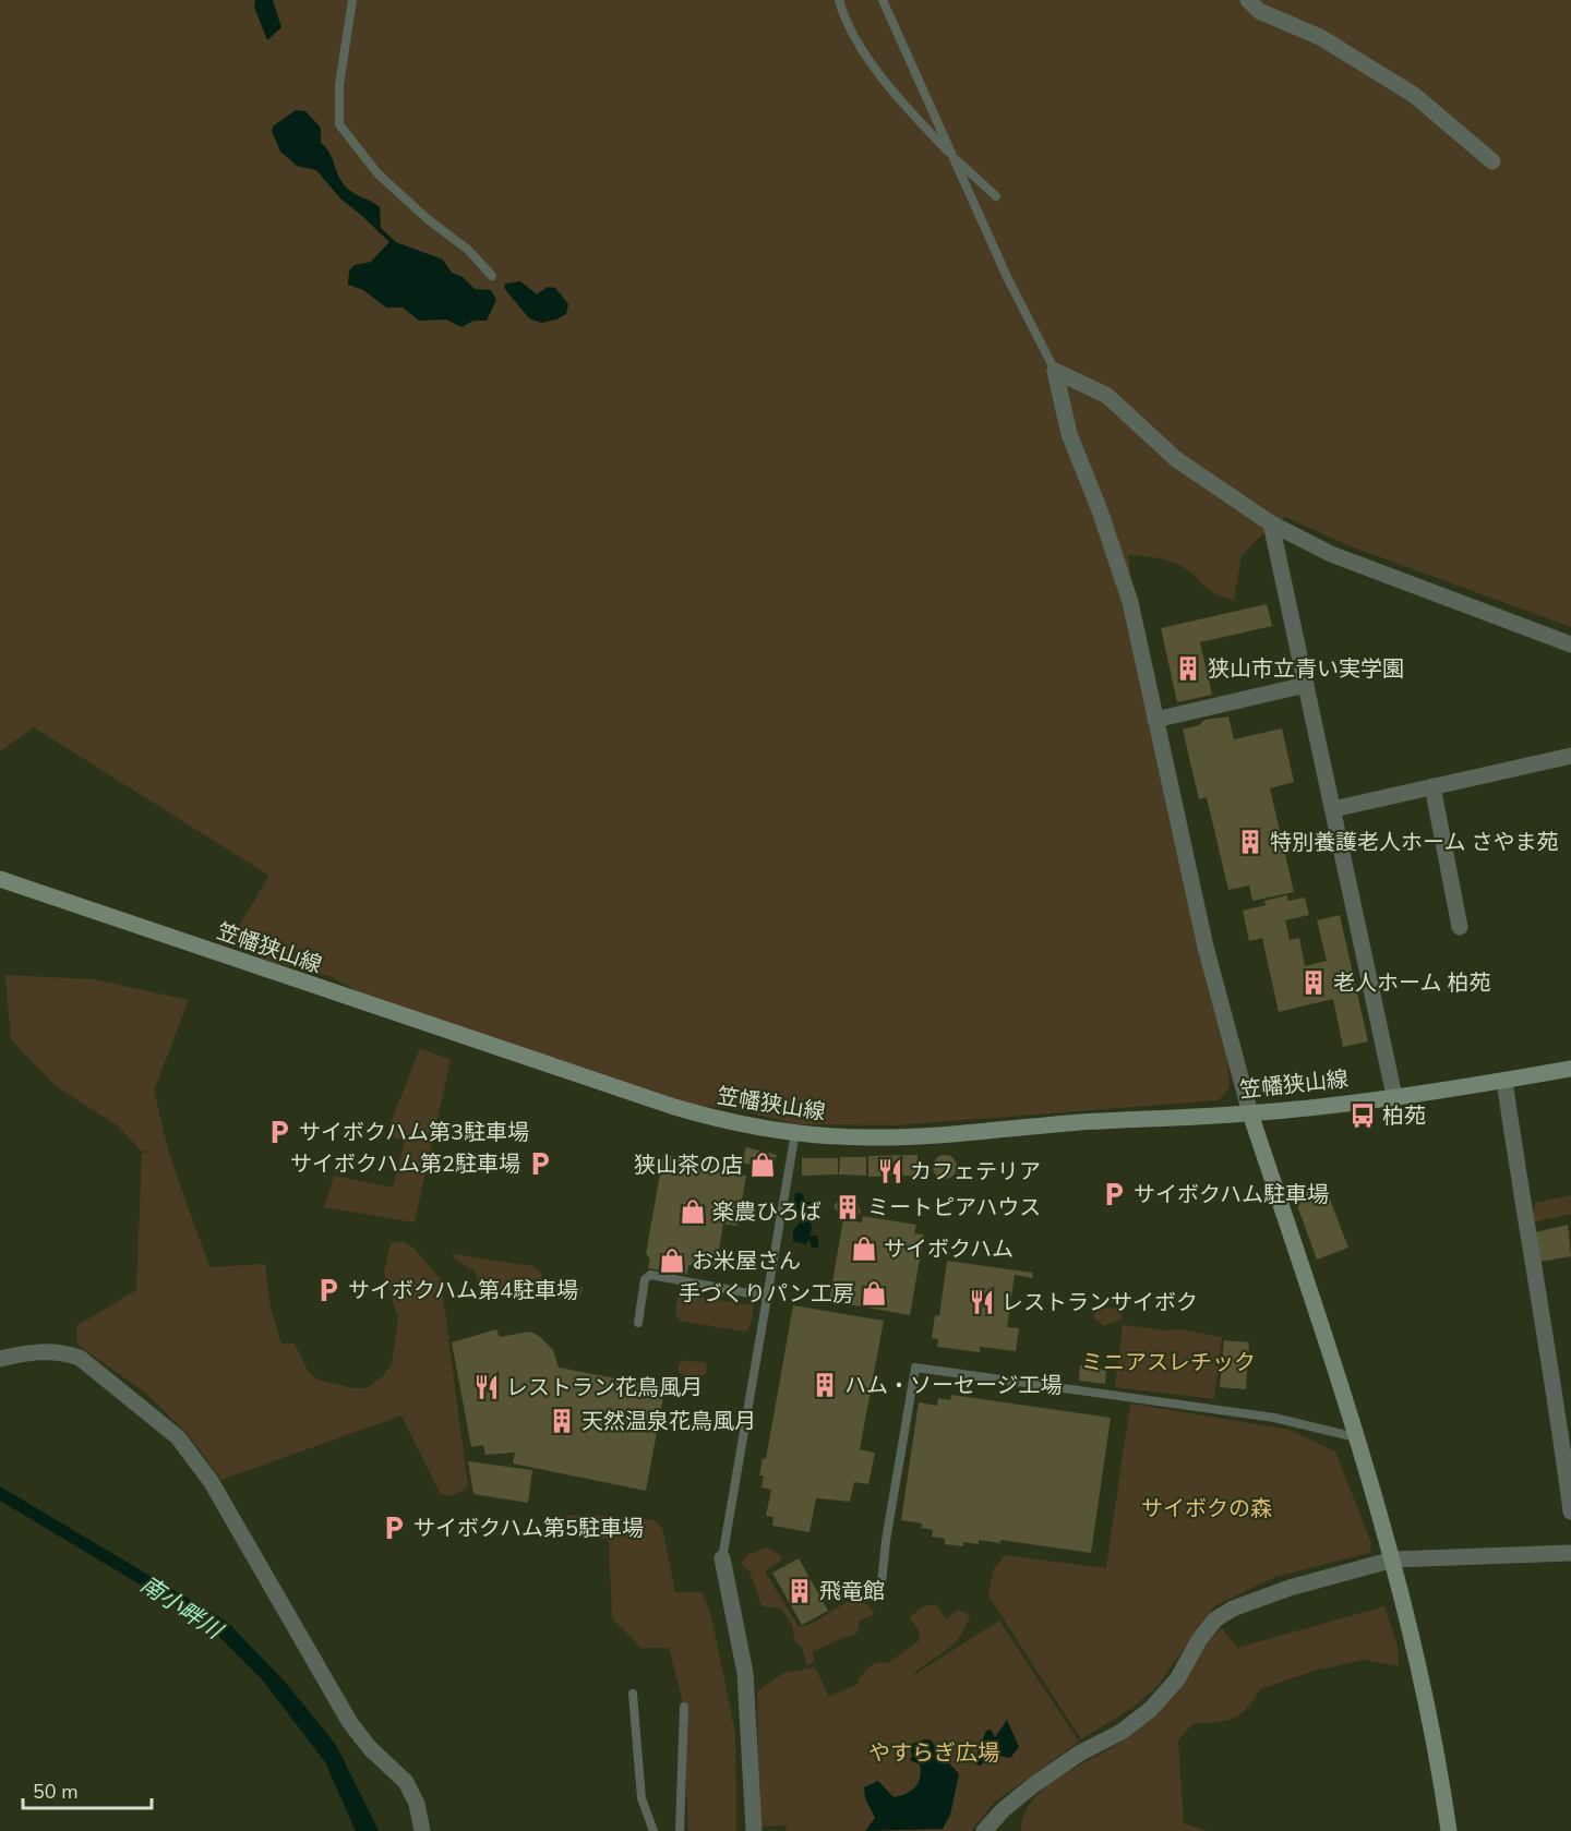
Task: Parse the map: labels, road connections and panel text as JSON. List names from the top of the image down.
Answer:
{
  "streets": {
    "main road": ["笠幡狭山線"]
  },
  "water": ["南小畔川"],
  "parks": ["ミニアスレチック", "サイボクの森", "やすらぎ広場"],
  "places": {
    "building": [
      "狭山市立青い実学園",
      "特別養護老人ホーム さやま苑",
      "老人ホーム 柏苑",
      "ミートピアハウス",
      "ハム・ソーセージ工場",
      "天然温泉花鳥風月",
      "飛竜館"
    ],
    "bus stop": ["柏苑"],
    "parking": [
      "サイボクハム第3駐車場",
      "サイボクハム第2駐車場",
      "サイボクハム駐車場",
      "サイボクハム第4駐車場",
      "サイボクハム第5駐車場"
    ],
    "shop": [
      "狭山茶の店",
      "楽農ひろば",
      "サイボクハム",
      "お米屋さん",
      "手づくりパン工房"
    ],
    "restaurant": ["カフェテリア", "レストランサイボク", "レストラン花鳥風月"]
  },
  "scale_bar": "50 m"
}
